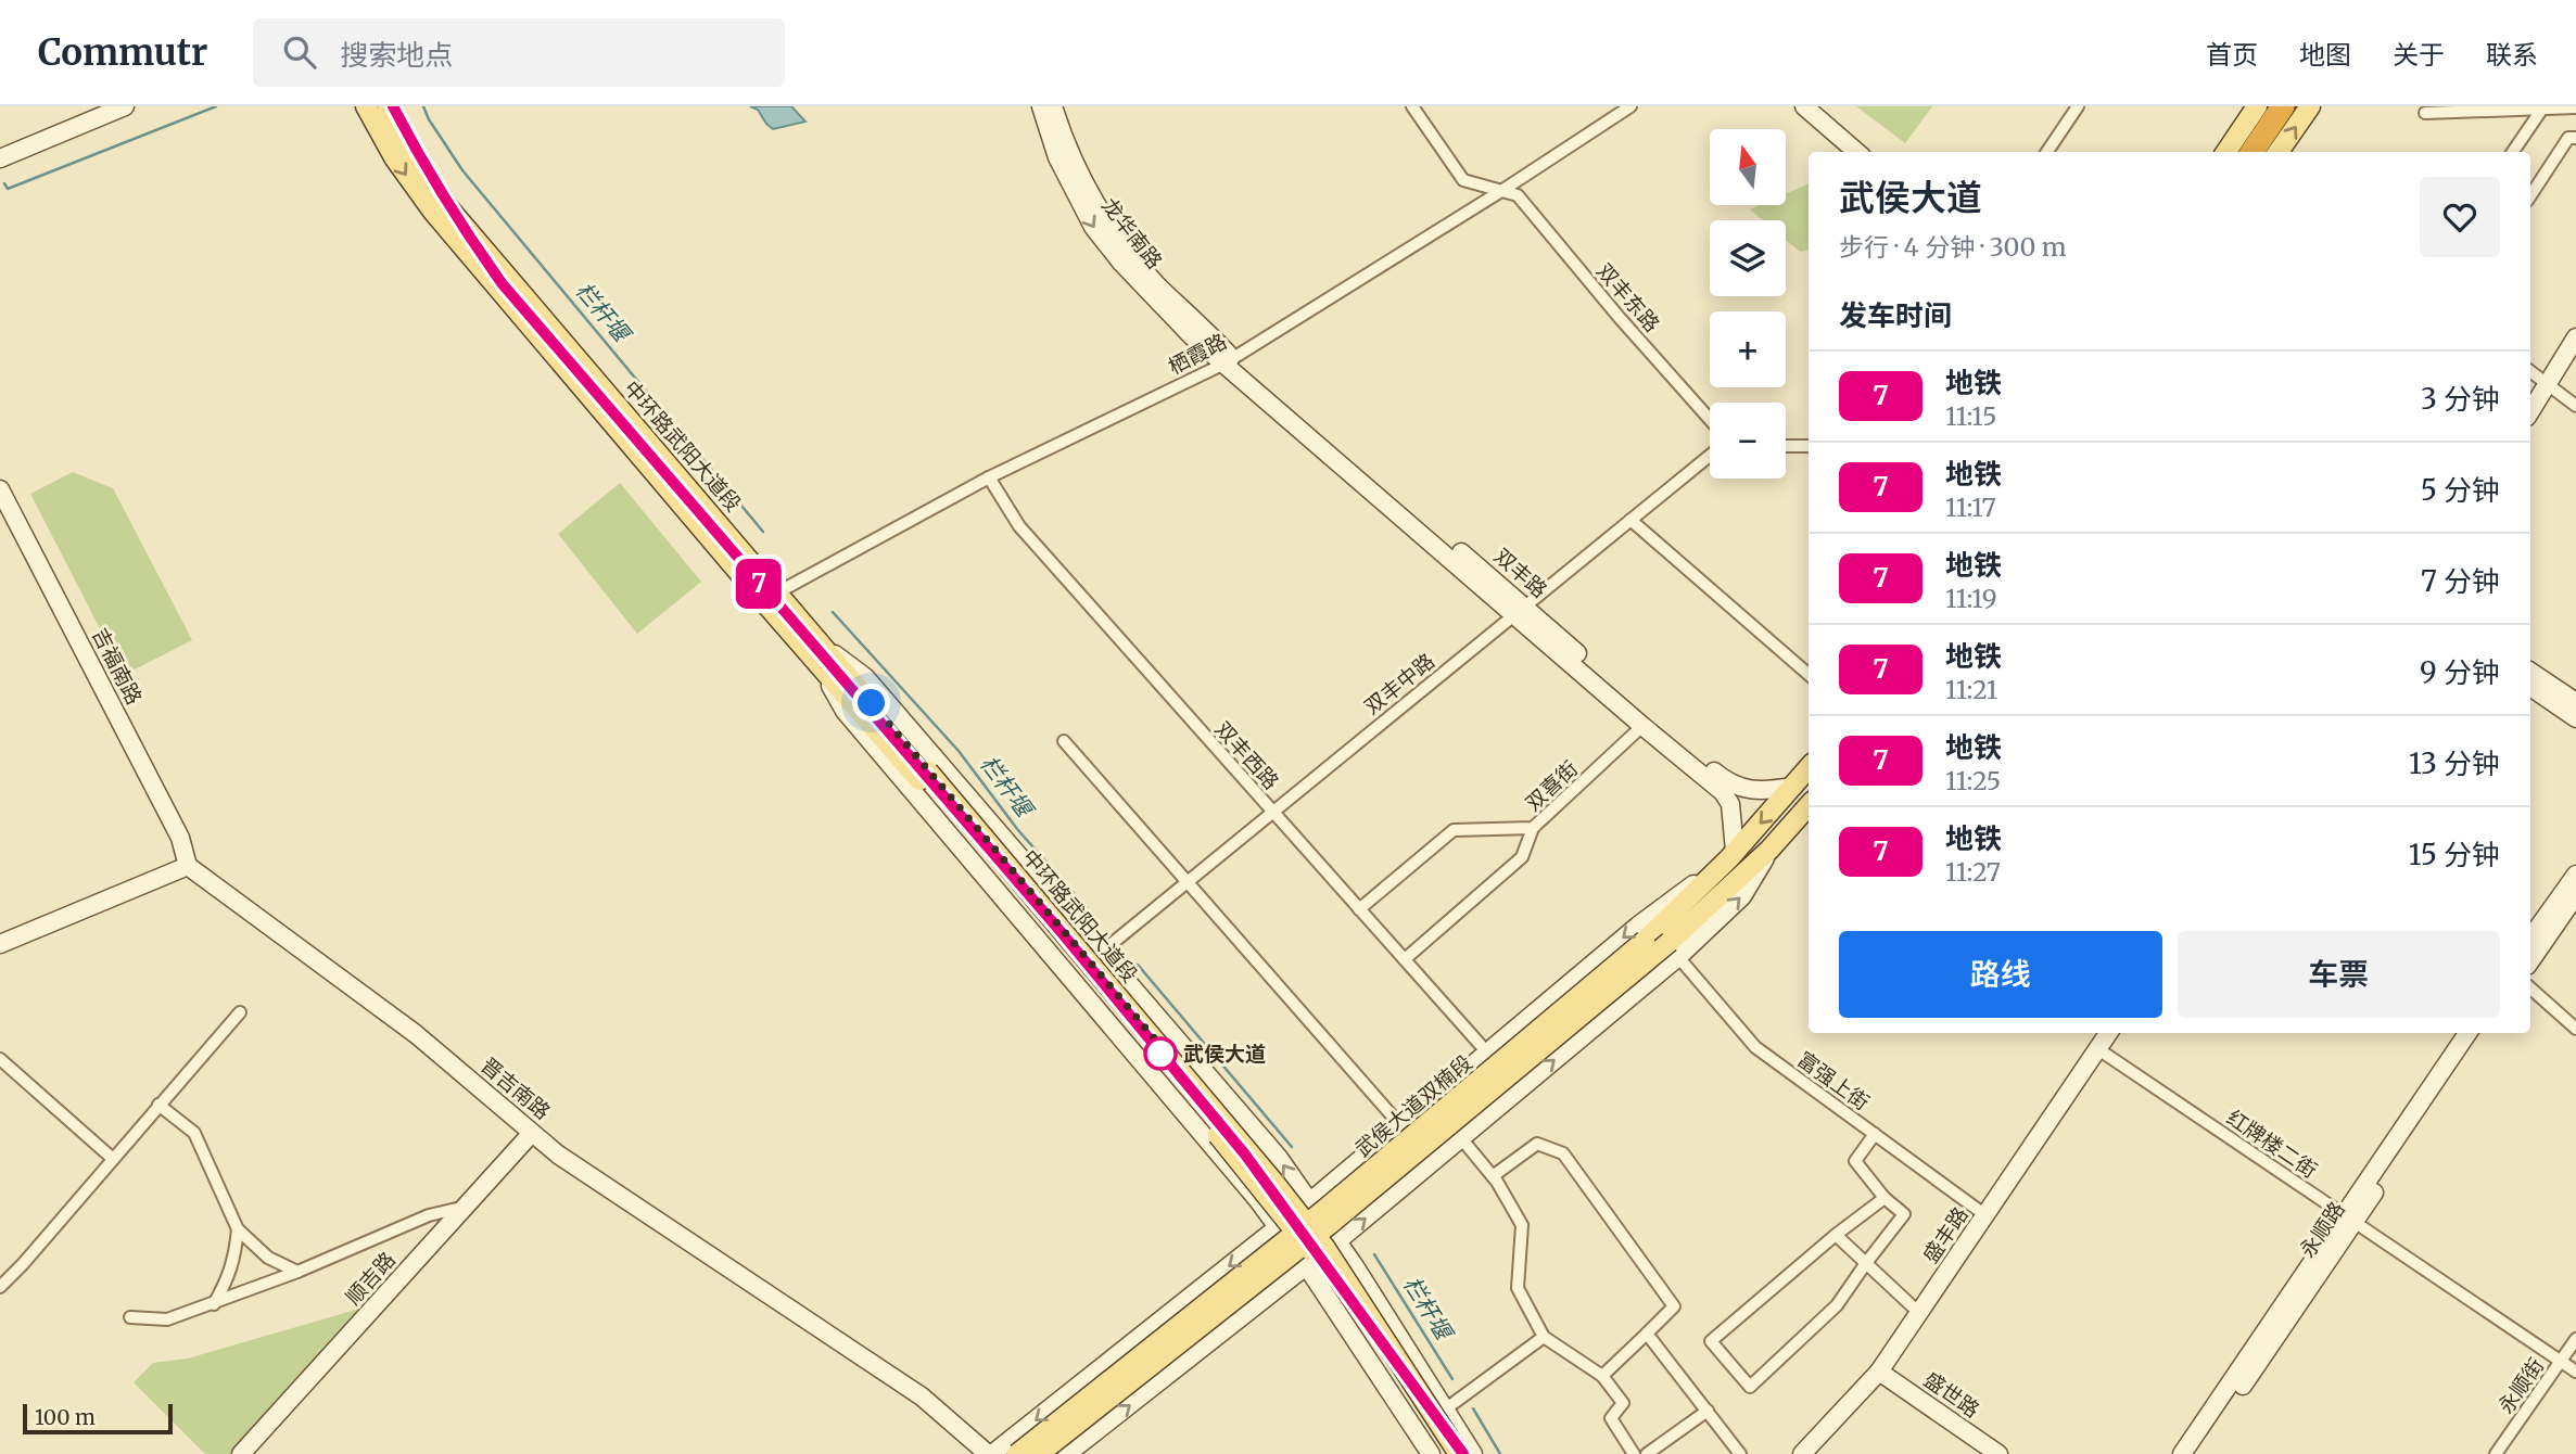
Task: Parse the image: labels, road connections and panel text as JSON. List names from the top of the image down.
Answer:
{
  "streets": {
    "main road": [
      "龙华南路",
      "中环路武阳大道段",
      "双丰路",
      "吉福南路",
      "晋吉南路",
      "武侯大道双楠段",
      "永顺路",
      "盛丰路",
      "顺吉路",
      "盛世路"
    ],
    "street": [
      "双丰东路",
      "栖霞路",
      "双丰中路",
      "双丰西路",
      "双喜街",
      "富强上街",
      "红牌楼二街",
      "永顺街"
    ]
  },
  "crossings": [
    ["龙华南路", "栖霞路"],
    ["龙华南路", "双丰路"],
    ["双丰东路", "栖霞路"],
    ["栖霞路", "中环路武阳大道段"],
    ["栖霞路", "双丰路"],
    ["栖霞路", "双丰西路"],
    ["双丰路", "双丰中路"],
    ["双丰路", "双喜街"],
    ["双丰路", "武侯大道双楠段"],
    ["吉福南路", "晋吉南路"],
    ["双丰中路", "双丰西路"],
    ["双丰西路", "双喜街"],
    ["富强上街", "武侯大道双楠段"],
    ["富强上街", "盛丰路"],
    ["晋吉南路", "顺吉路"],
    ["红牌楼二街", "永顺路"],
    ["红牌楼二街", "盛丰路"],
    ["红牌楼二街", "永顺街"],
    ["盛丰路", "盛世路"]
  ],
  "water": ["栏杆堰"],
  "places": ["武侯大道"],
  "lines": ["metro line 7"],
  "scale_bar": "100 m",
  "north": "top",
  "page": {
    "header": "Commutr",
    "search": "搜索地点",
    "nav": [
      "首页",
      "地图",
      "关于",
      "联系"
    ],
    "on_map": "7",
    "map_buttons": ["+", "−"],
    "heading": [
      ["武侯大道", "步行 · 4 分钟 · 300 m"],
      "发车时间"
    ],
    "list": [
      {
        "mark": "7",
        "name": "地铁",
        "note": "11:15",
        "value": "3 分钟"
      },
      {
        "mark": "7",
        "name": "地铁",
        "note": "11:17",
        "value": "5 分钟"
      },
      {
        "mark": "7",
        "name": "地铁",
        "note": "11:19",
        "value": "7 分钟"
      },
      {
        "mark": "7",
        "name": "地铁",
        "note": "11:21",
        "value": "9 分钟"
      },
      {
        "mark": "7",
        "name": "地铁",
        "note": "11:25",
        "value": "13 分钟"
      },
      {
        "mark": "7",
        "name": "地铁",
        "note": "11:27",
        "value": "15 分钟"
      }
    ],
    "buttons": ["路线", "车票"],
    "scale": "100 m"
  }
}
